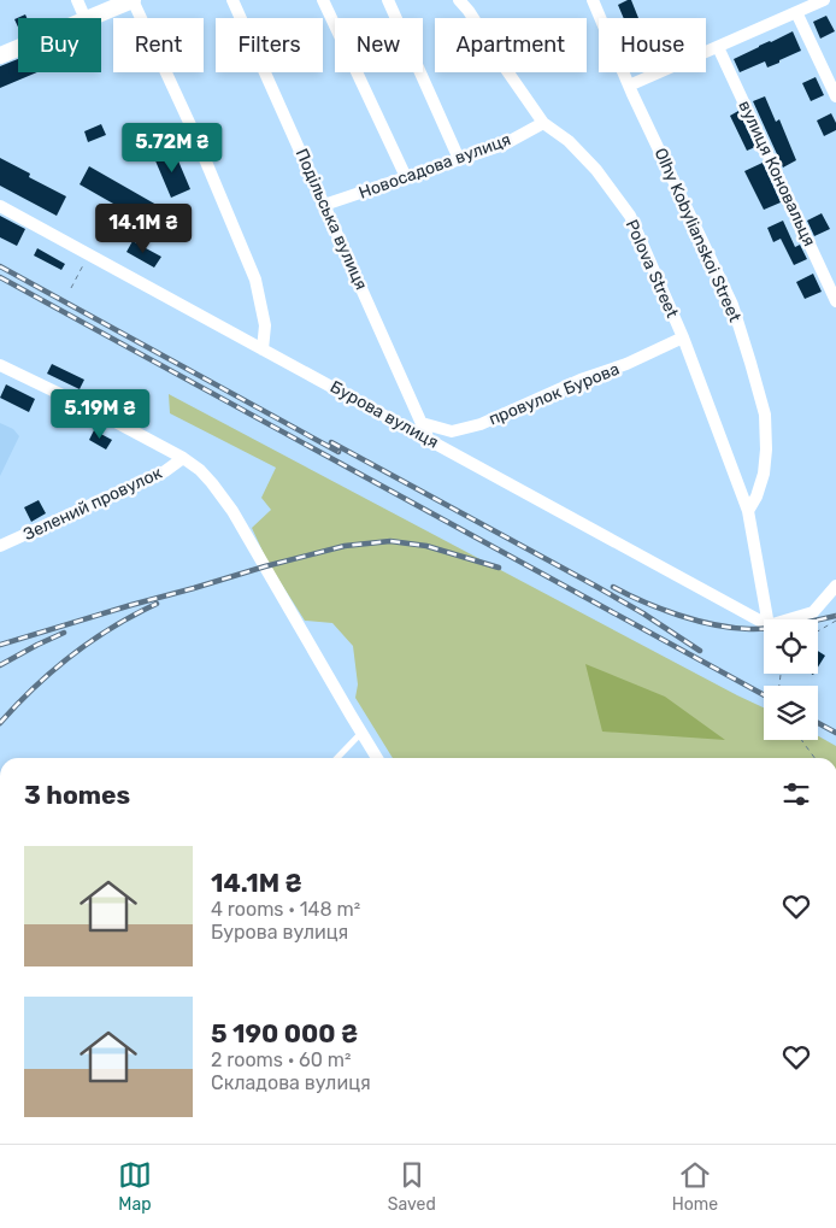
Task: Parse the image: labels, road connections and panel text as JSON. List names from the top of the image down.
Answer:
{
  "streets": {
    "street": [
      "Новосадова вулиця",
      "вулиця Коновальця",
      "Подільська вулиця",
      "Olhy Kobylianskoi Street",
      "Polova Street",
      "провулок Бурова",
      "Бурова вулиця",
      "Зелений провулок"
    ]
  },
  "crossings": [
    ["Новосадова вулиця", "Подільська вулиця"],
    ["Новосадова вулиця", "Polova Street"],
    ["Подільська вулиця", "провулок Бурова"],
    ["Подільська вулиця", "Бурова вулиця"],
    ["Olhy Kobylianskoi Street", "Polova Street"],
    ["Polova Street", "провулок Бурова"]
  ],
  "page": {
    "chip": [
      "Buy",
      "Rent",
      "Filters",
      "New",
      "Apartment",
      "House"
    ],
    "price": ["5.72M ₴", "14.1M ₴", "5.19M ₴"],
    "heading": "3 homes",
    "list": [
      {
        "name": "14.1M ₴",
        "note": "4 rooms · 148 m² · Бурова вулиця"
      },
      {
        "name": "5 190 000 ₴",
        "note": "2 rooms · 60 m² · Складова вулиця"
      }
    ],
    "tabs": ["Map", "Saved", "Home"]
  }
}
